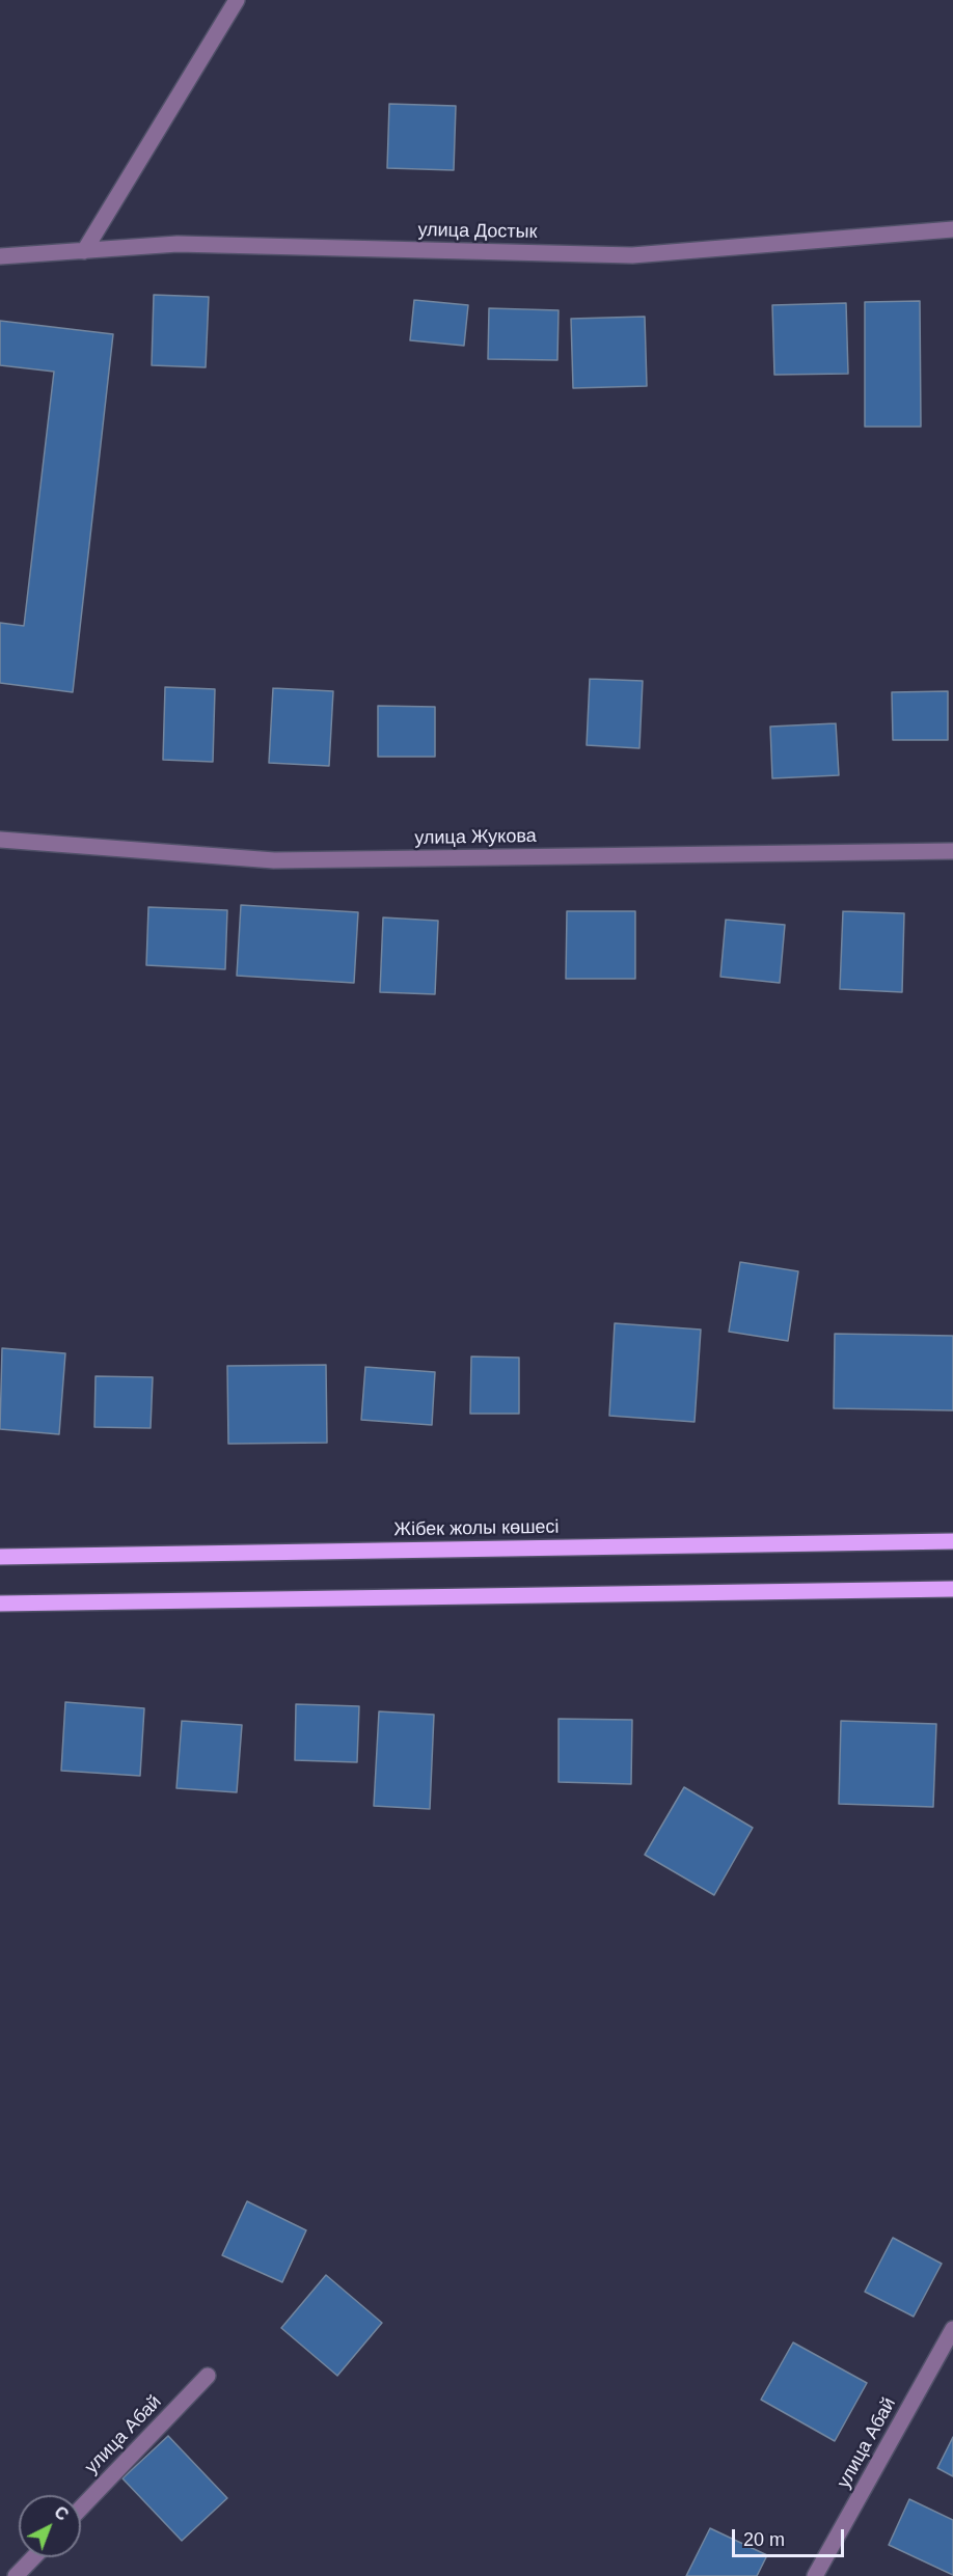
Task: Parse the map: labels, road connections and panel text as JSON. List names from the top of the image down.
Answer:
{
  "streets": {
    "main road": ["Жібек жолы көшесі"],
    "street": ["улица Достык", "улица Жукова", "улица Абай"]
  },
  "scale_bar": "20 m",
  "north": "top right"
}
